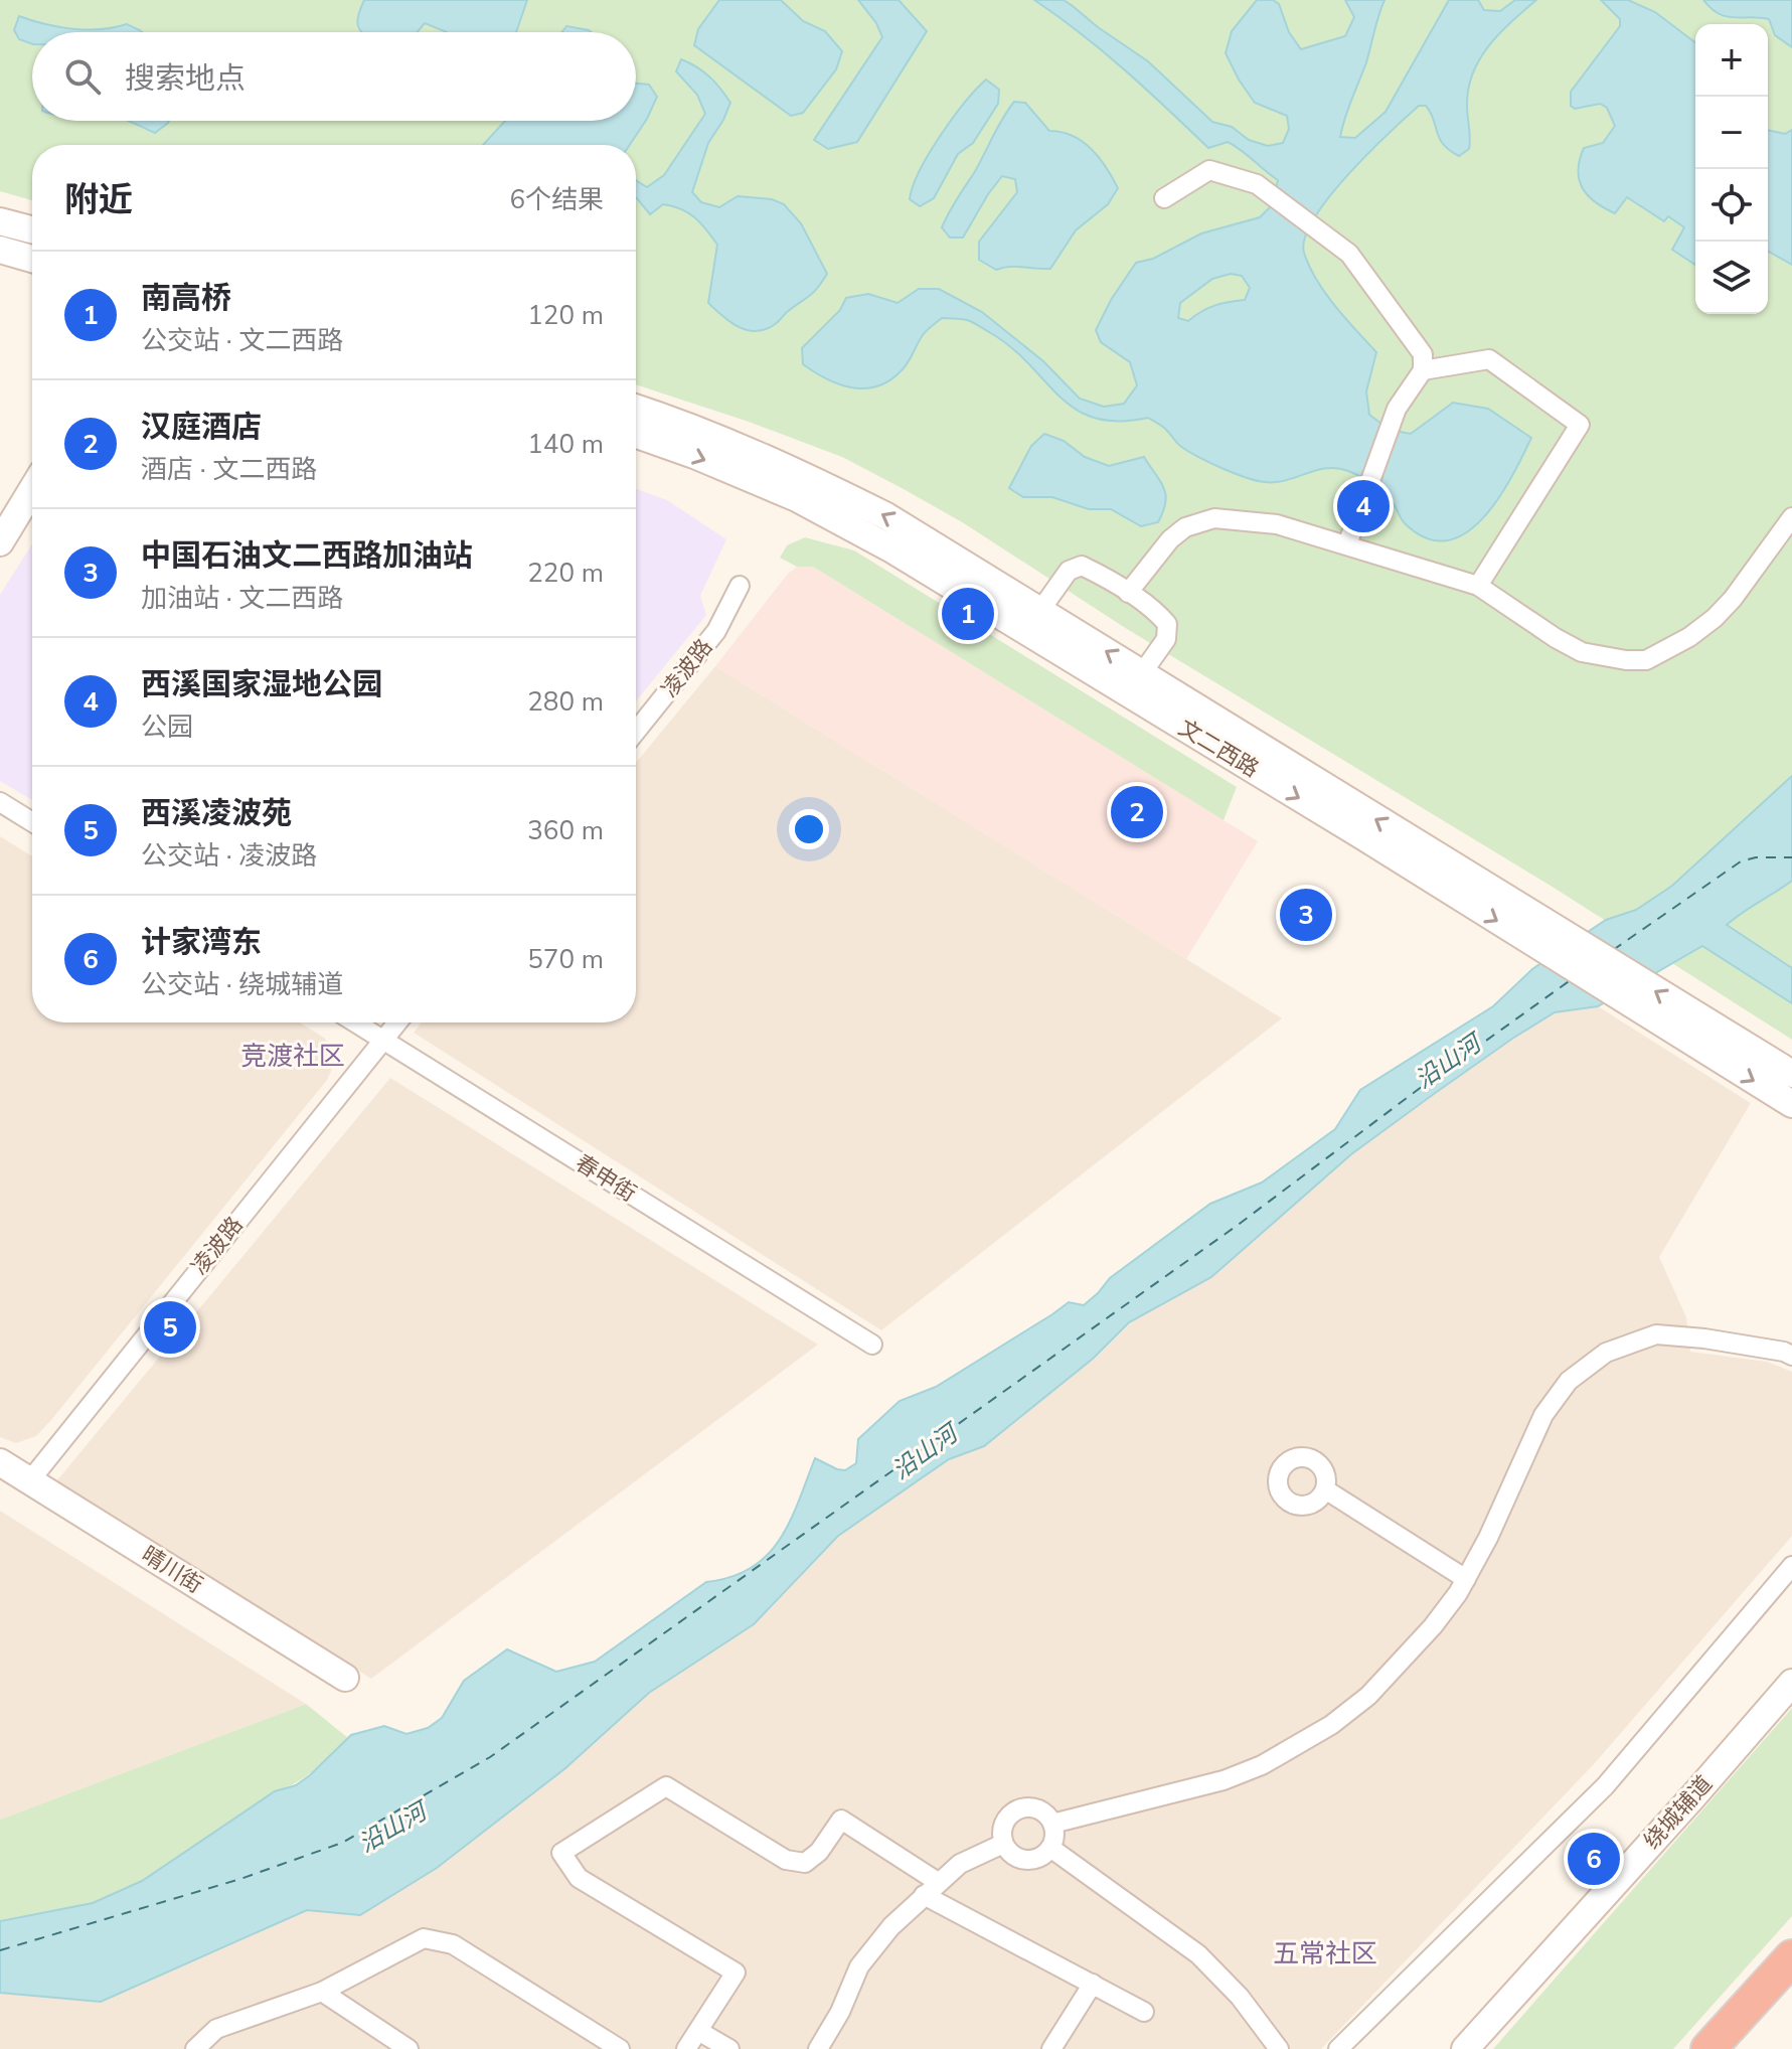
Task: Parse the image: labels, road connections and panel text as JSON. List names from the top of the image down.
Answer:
{
  "streets": {
    "main road": ["文二西路", "晴川街", "绕城辅道"],
    "street": ["凌波路", "春申街"]
  },
  "crossings": [
    ["凌波路", "春申街"],
    ["凌波路", "晴川街"]
  ],
  "districts": ["竞渡社区", "五常社区"],
  "water": ["沿山河"],
  "page": {
    "map_buttons": ["+", "−"],
    "search": "搜索地点",
    "heading": ["附近", "6个结果"],
    "list": [
      {
        "mark": "1",
        "name": "南高桥",
        "note": "公交站 · 文二西路",
        "value": "120 m"
      },
      {
        "mark": "2",
        "name": "汉庭酒店",
        "note": "酒店 · 文二西路",
        "value": "140 m"
      },
      {
        "mark": "3",
        "name": "中国石油文二西路加油站",
        "note": "加油站 · 文二西路",
        "value": "220 m"
      },
      {
        "mark": "4",
        "name": "西溪国家湿地公园",
        "note": "公园",
        "value": "280 m"
      },
      {
        "mark": "5",
        "name": "西溪凌波苑",
        "note": "公交站 · 凌波路",
        "value": "360 m"
      },
      {
        "mark": "6",
        "name": "计家湾东",
        "note": "公交站 · 绕城辅道",
        "value": "570 m"
      }
    ],
    "pins": [
      "4",
      "1",
      "2",
      "3",
      "5",
      "6"
    ]
  }
}
